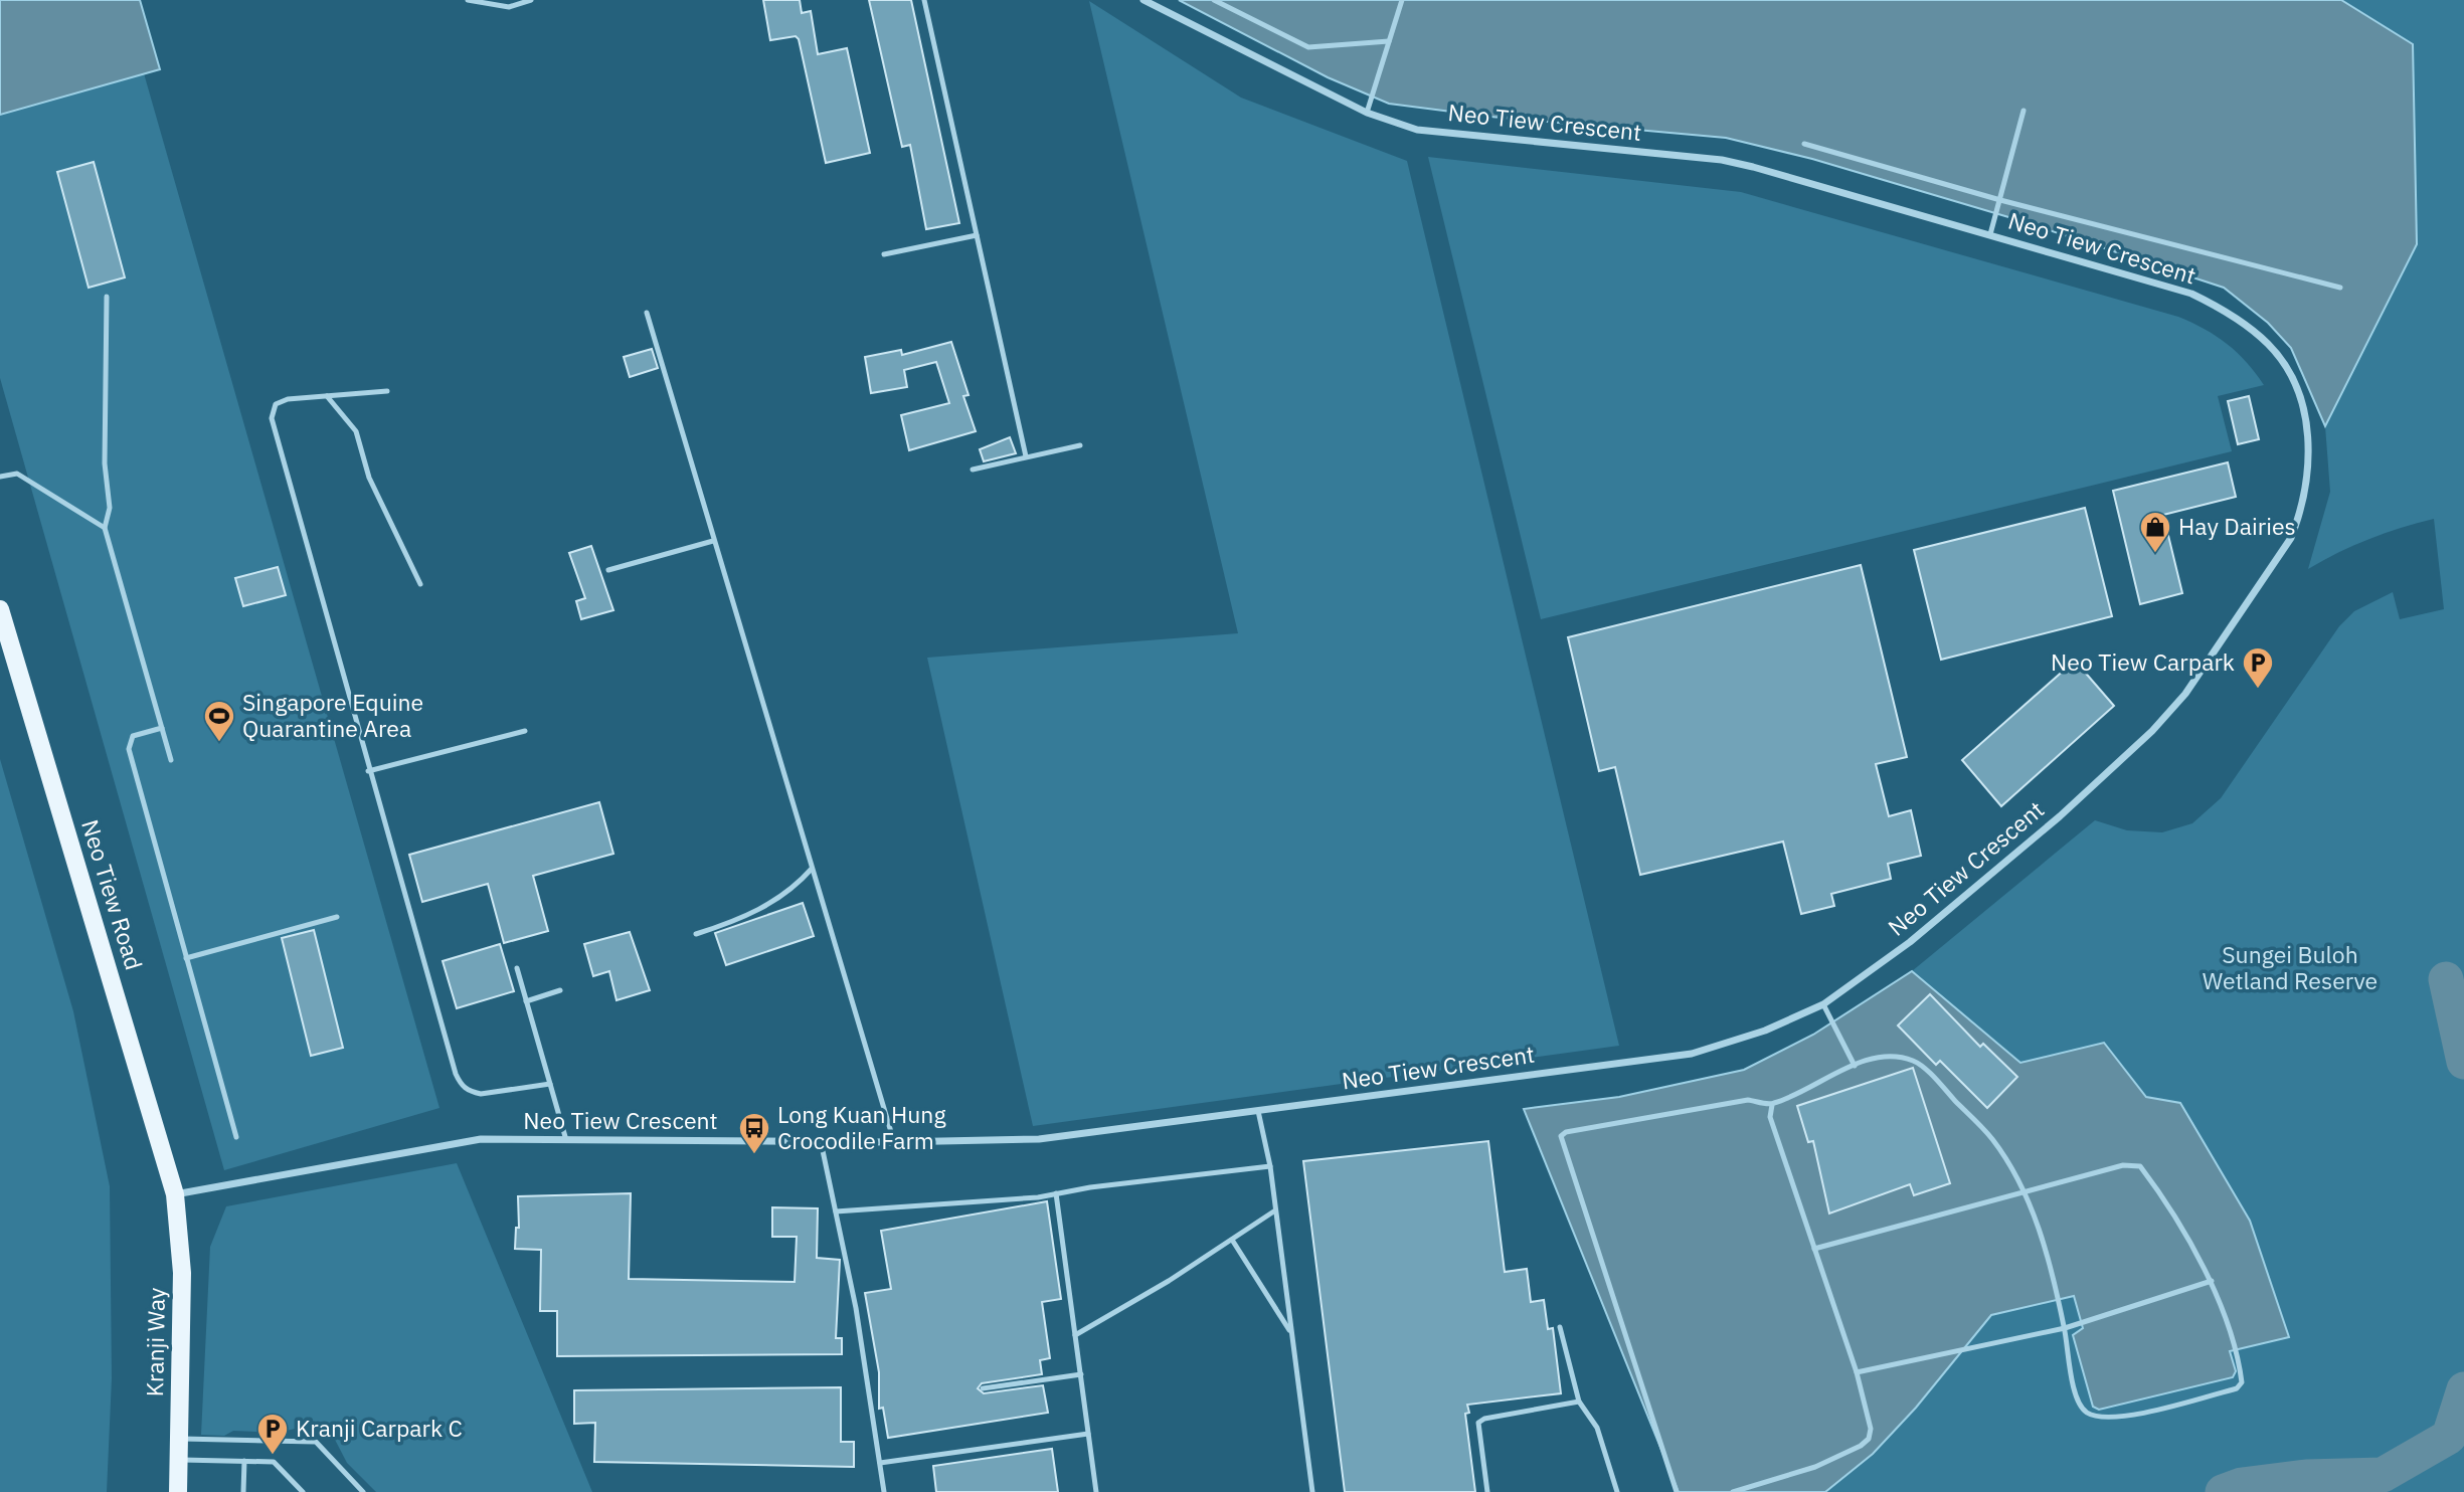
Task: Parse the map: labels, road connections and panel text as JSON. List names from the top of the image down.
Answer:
{
  "streets": {
    "main road": ["Neo Tiew Road", "Kranji Way"],
    "street": ["Neo Tiew Crescent"]
  },
  "crossings": [
    ["Neo Tiew Crescent", "Neo Tiew Road"],
    ["Neo Tiew Crescent", "Kranji Way"],
    ["Neo Tiew Road", "Kranji Way"]
  ],
  "parks": ["Sungei Buloh Wetland Reserve"],
  "places": {
    "shop": ["Hay Dairies"],
    "parking": ["Neo Tiew Carpark", "Kranji Carpark C"],
    "sports": ["Singapore Equine Quarantine Area"],
    "bus stop": ["Long Kuan Hung Crocodile Farm"]
  }
}
